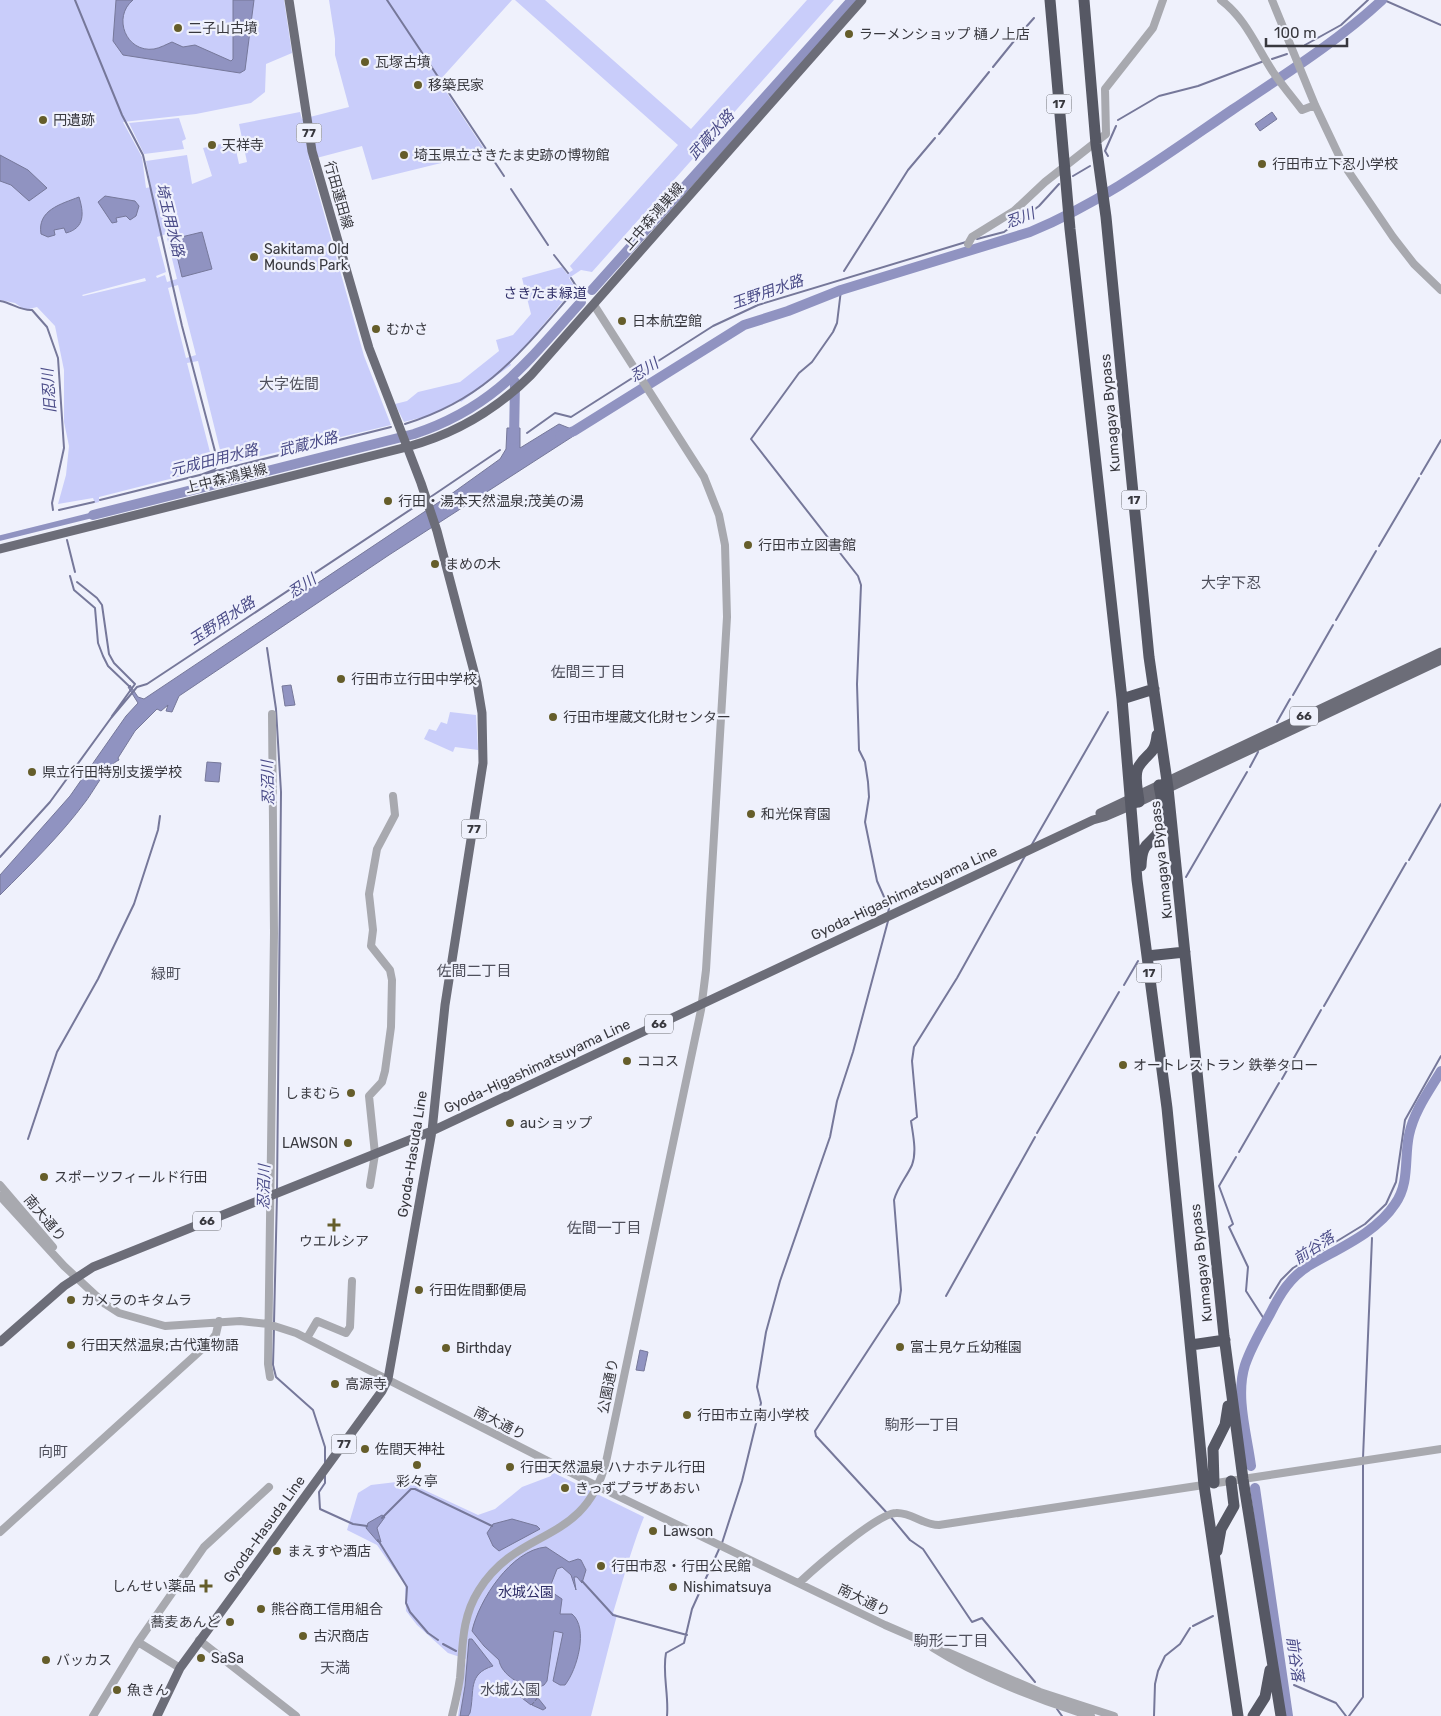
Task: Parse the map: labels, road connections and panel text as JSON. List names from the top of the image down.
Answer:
{
  "streets": {
    "highway": ["17", "Kumagaya Bypass"],
    "main road": [
      "77",
      "行田蓮田線",
      "上中森鴻巣線",
      "66",
      "Gyoda-Higashimatsuyama Line",
      "Gyoda-Hasuda Line"
    ],
    "street": ["南大通り", "公園通り"]
  },
  "crossings": [
    ["17", "Kumagaya Bypass"],
    ["17", "Gyoda-Higashimatsuyama Line"],
    ["行田蓮田線", "上中森鴻巣線"],
    ["行田蓮田線", "Gyoda-Hasuda Line"],
    ["上中森鴻巣線", "公園通り"],
    ["Kumagaya Bypass", "Gyoda-Higashimatsuyama Line"],
    ["Gyoda-Higashimatsuyama Line", "Gyoda-Hasuda Line"],
    ["Gyoda-Higashimatsuyama Line", "南大通り"],
    ["Gyoda-Higashimatsuyama Line", "公園通り"],
    ["Gyoda-Hasuda Line", "南大通り"],
    ["南大通り", "公園通り"]
  ],
  "districts": [
    "大字佐間",
    "大字下忍",
    "佐間三丁目",
    "佐間二丁目",
    "緑町",
    "佐間一丁目",
    "駒形一丁目",
    "向町",
    "駒形二丁目",
    "天満",
    "水城公園"
  ],
  "water": [
    "武蔵水路",
    "忍川",
    "埼玉用水路",
    "玉野用水路",
    "旧忍川",
    "元成田用水路",
    "忍沼川",
    "前谷落"
  ],
  "parks": ["さきたま緑道", "水城公園"],
  "places": {
    "other": [
      "二子山古墳",
      "ラーメンショップ 樋ノ上店",
      "瓦塚古墳",
      "移築民家",
      "円遺跡",
      "天祥寺",
      "埼玉県立さきたま史跡の博物館",
      "行田市立下忍小学校",
      "Sakitama Old Mounds Park",
      "日本航空館",
      "むかさ",
      "行田・湯本天然温泉;茂美の湯",
      "行田市立図書館",
      "まめの木",
      "行田市立行田中学校",
      "行田市埋蔵文化財センター",
      "県立行田特別支援学校",
      "和光保育園",
      "ココス",
      "オートレストラン 鉄拳タロー",
      "しまむら",
      "auショップ",
      "LAWSON",
      "スポーツフィールド行田",
      "行田佐間郵便局",
      "カメラのキタムラ",
      "行田天然温泉;古代蓮物語",
      "富士見ケ丘幼稚園",
      "Birthday",
      "高源寺",
      "行田市立南小学校",
      "佐間天神社",
      "彩々亭",
      "行田天然温泉 ハナホテル行田",
      "きっずプラザあおい",
      "Lawson",
      "まえすや酒店",
      "行田市忍・行田公民館",
      "Nishimatsuya",
      "熊谷商工信用組合",
      "蕎麦あんど",
      "古沢商店",
      "SaSa",
      "バッカス",
      "魚きん"
    ],
    "health": ["ウエルシア", "しんせい薬品"]
  },
  "scale_bar": "100 m"
}
